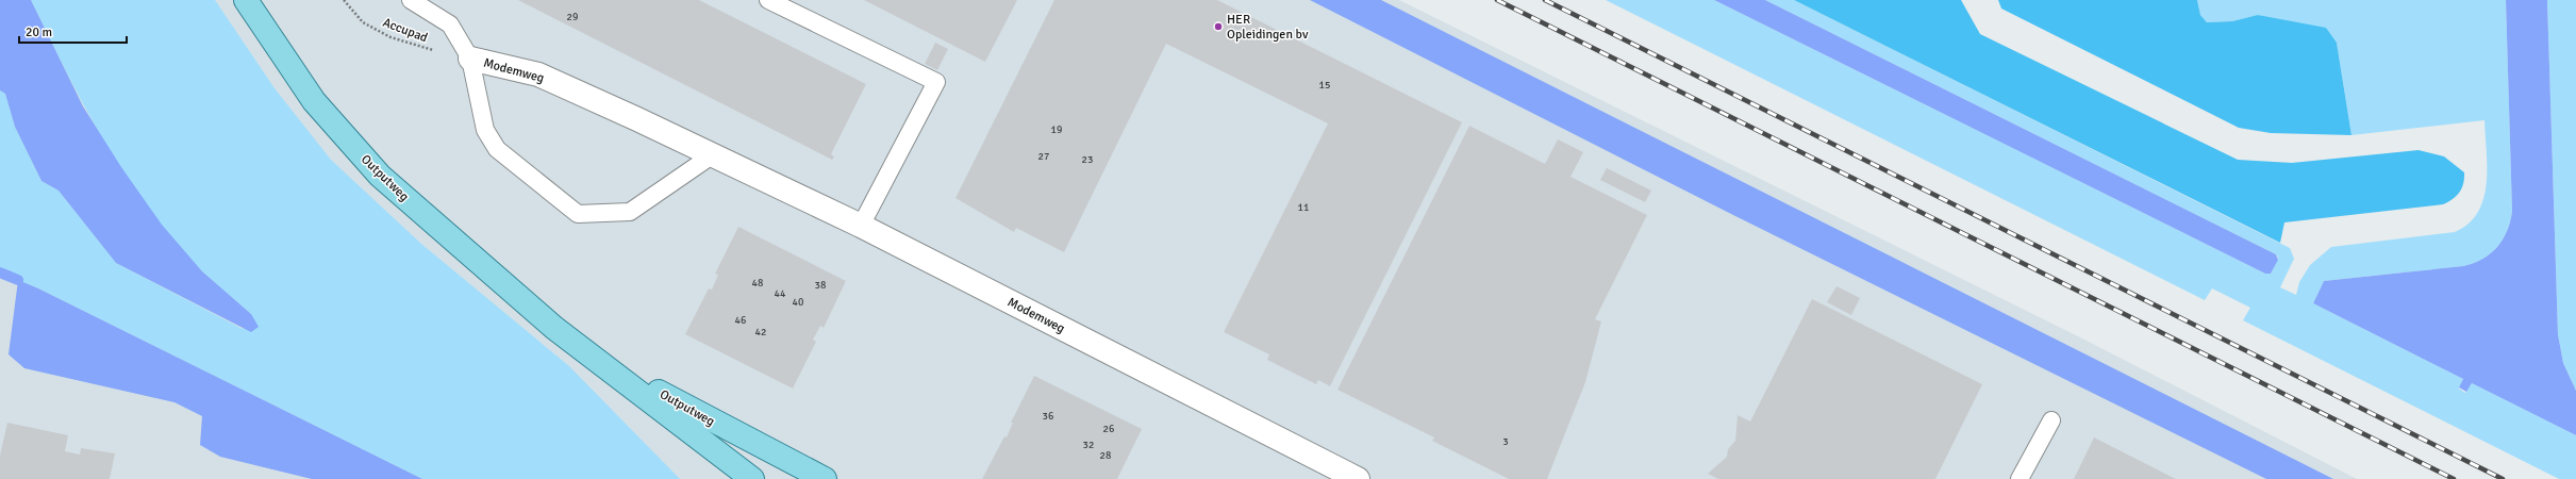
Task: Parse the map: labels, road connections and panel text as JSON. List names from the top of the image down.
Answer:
{
  "streets": {
    "main road": ["Outputweg"],
    "street": ["Modemweg"],
    "path": ["Accupad"]
  },
  "crossings": [
    ["Accupad", "Modemweg"]
  ],
  "places": ["HER Opleidingen bv"],
  "house_numbers": [
    "29",
    "15",
    "19",
    "27",
    "23",
    "11",
    "48",
    "38",
    "44",
    "40",
    "46",
    "42",
    "36",
    "26",
    "3",
    "32",
    "28"
  ],
  "scale_bar": "20 m"
}
